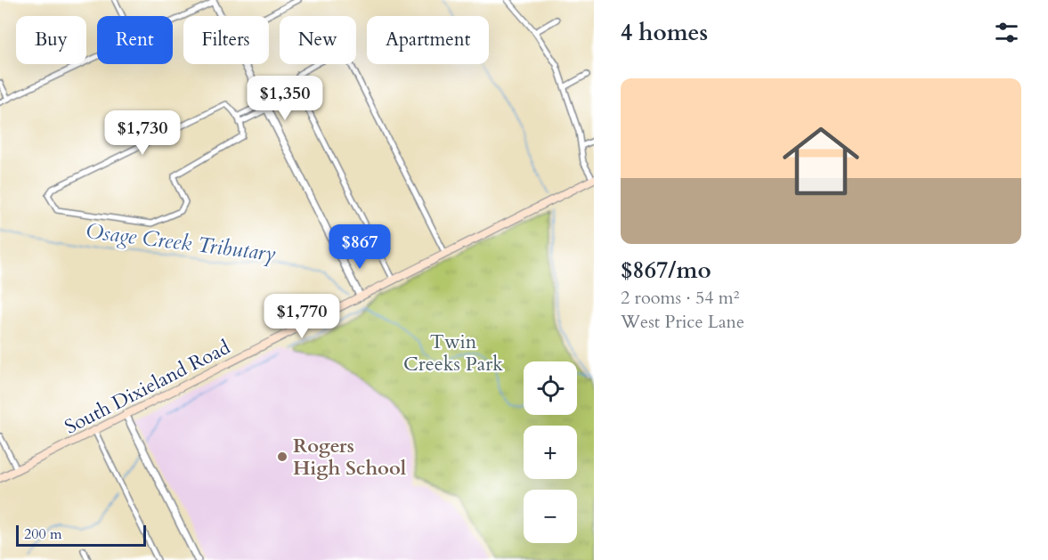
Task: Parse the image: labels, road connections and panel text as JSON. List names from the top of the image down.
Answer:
{
  "streets": {
    "main road": ["South Dixieland Road"]
  },
  "water": ["Osage Creek Tributary"],
  "parks": ["Twin Creeks Park"],
  "places": ["Rogers High School"],
  "scale_bar": "200 m",
  "page": {
    "heading": "4 homes",
    "chip": [
      "Buy",
      "Rent",
      "Filters",
      "New",
      "Apartment"
    ],
    "list": [
      {
        "name": "$867/mo",
        "note": "2 rooms · 54 m² · West Price Lane"
      }
    ],
    "price": [
      "$1,350",
      "$1,730",
      "$867",
      "$1,770"
    ],
    "map_buttons": ["+", "−"],
    "scale": "200 m"
  }
}
